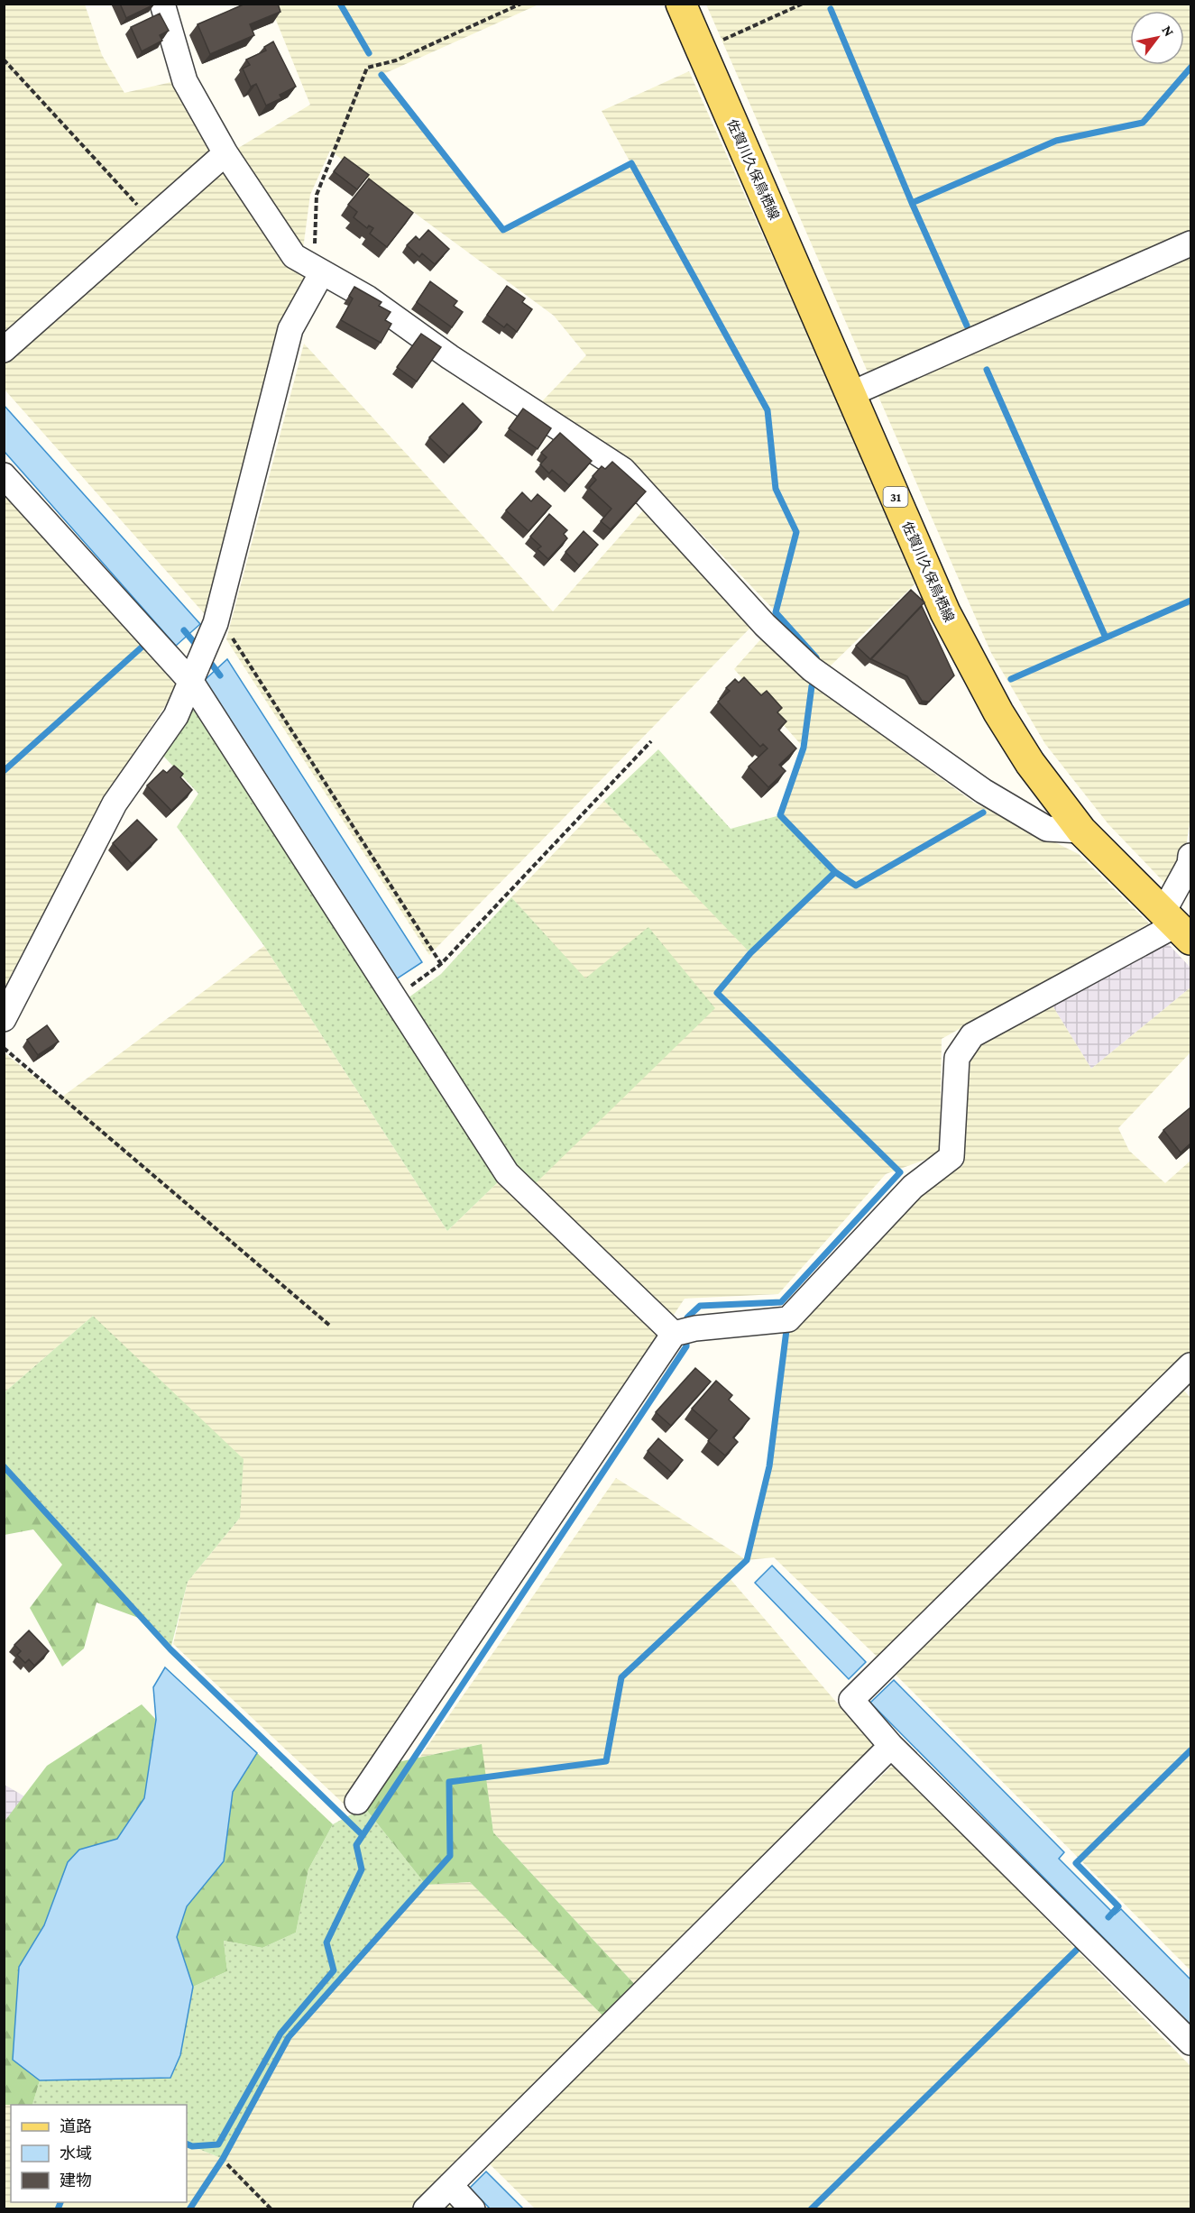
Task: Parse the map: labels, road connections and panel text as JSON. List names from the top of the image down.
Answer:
{
  "streets": {
    "main road": ["佐賀川久保鳥栖線", "31"]
  },
  "legend": ["道路", "水域", "建物"],
  "north": "top right"
}
